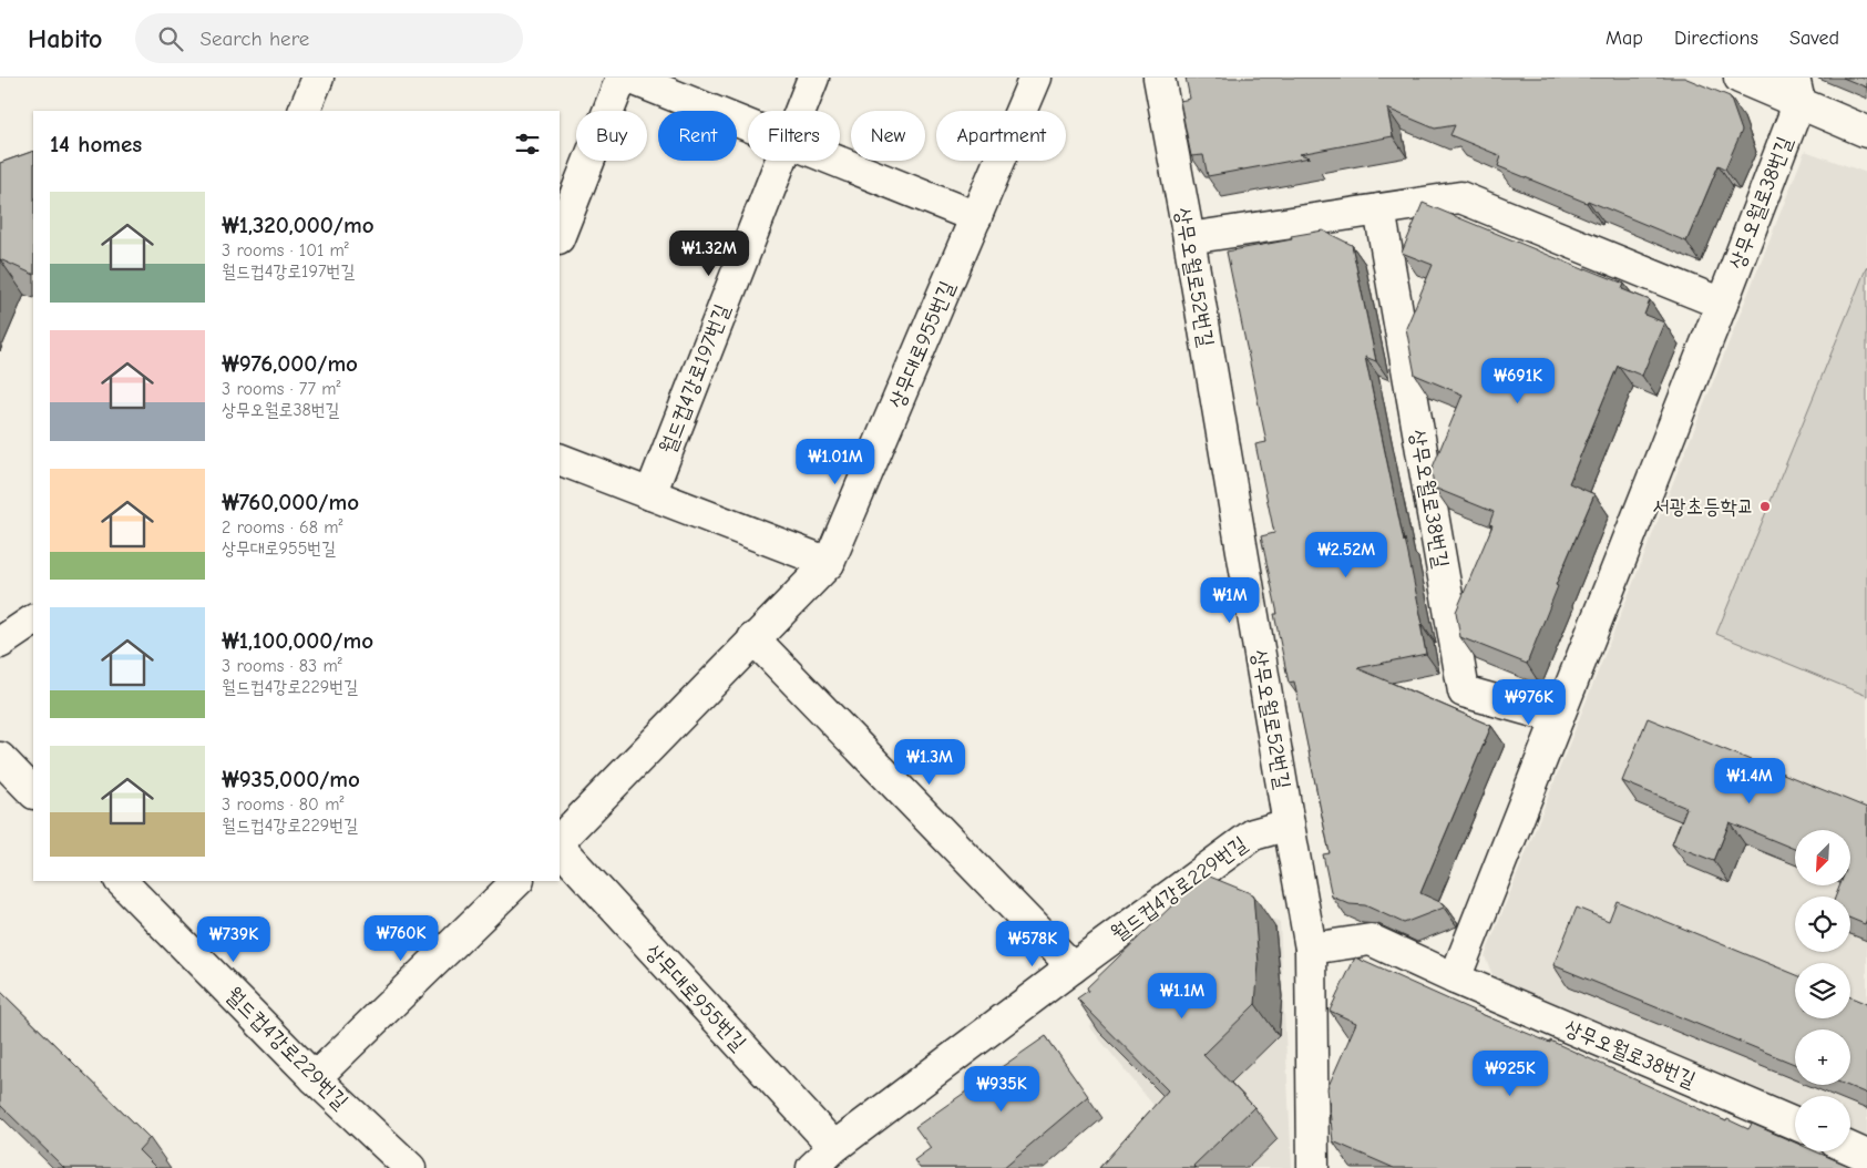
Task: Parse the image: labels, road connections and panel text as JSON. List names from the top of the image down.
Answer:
{
  "streets": {
    "street": [
      "상무오월로38번길",
      "상무오월로52번길",
      "상무대로955번길",
      "월드컵4강로197번길",
      "월드컵4강로229번길"
    ]
  },
  "crossings": [
    ["상무오월로38번길", "상무오월로52번길"],
    ["상무오월로52번길", "월드컵4강로229번길"],
    ["상무대로955번길", "월드컵4강로229번길"]
  ],
  "places": ["서광초등학교"],
  "north": "bottom left",
  "page": {
    "header": "Habito",
    "search": "Search here",
    "nav": ["Map", "Directions", "Saved"],
    "chip": [
      "Buy",
      "Rent",
      "Filters",
      "New",
      "Apartment"
    ],
    "heading": "14 homes",
    "list": [
      {
        "name": "₩1,320,000/mo",
        "note": "3 rooms · 101 m² · 월드컵4강로197번길"
      },
      {
        "name": "₩976,000/mo",
        "note": "3 rooms · 77 m² · 상무오월로38번길"
      },
      {
        "name": "₩760,000/mo",
        "note": "2 rooms · 68 m² · 상무대로955번길"
      },
      {
        "name": "₩1,100,000/mo",
        "note": "3 rooms · 83 m² · 월드컵4강로229번길"
      },
      {
        "name": "₩935,000/mo",
        "note": "3 rooms · 80 m² · 월드컵4강로229번길"
      }
    ],
    "price": [
      "₩1.32M",
      "₩691K",
      "₩1.01M",
      "₩2.52M",
      "₩1M",
      "₩976K",
      "₩1.3M",
      "₩1.4M",
      "₩760K",
      "₩739K",
      "₩578K",
      "₩1.1M",
      "₩925K",
      "₩935K"
    ],
    "map_buttons": ["+", "−"]
  }
}
